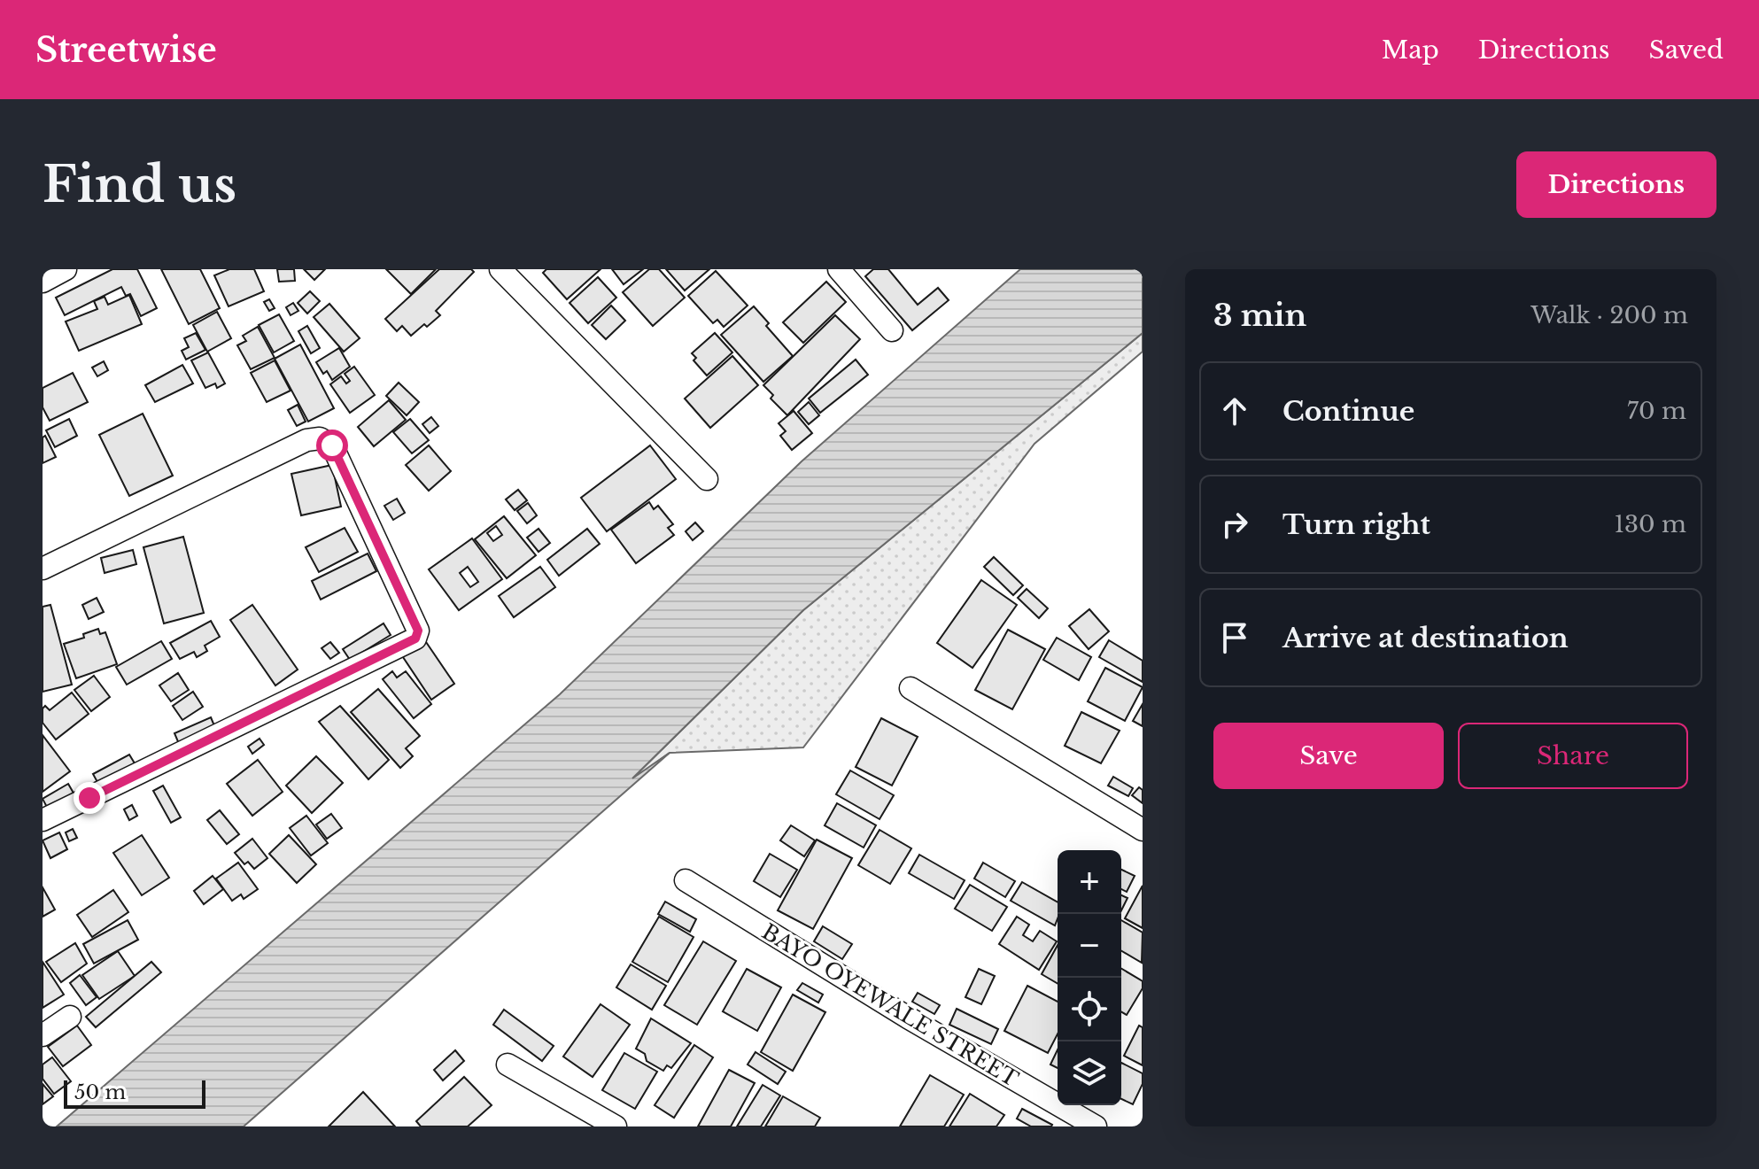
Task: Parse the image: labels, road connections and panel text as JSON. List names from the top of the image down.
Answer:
{
  "streets": {
    "street": ["BAYO OYEWALE STREET"]
  },
  "scale_bar": "50 m",
  "page": {
    "header": "Streetwise",
    "nav": ["Map", "Directions", "Saved"],
    "buttons": [
      "Directions",
      ["Save", "Share"]
    ],
    "title": "Find us",
    "heading": ["3 min", "Walk · 200 m"],
    "list": [
      ["Continue", "70 m"],
      ["Turn right", "130 m"],
      "Arrive at destination"
    ],
    "map_buttons": ["+", "−"],
    "scale": "50 m"
  }
}
